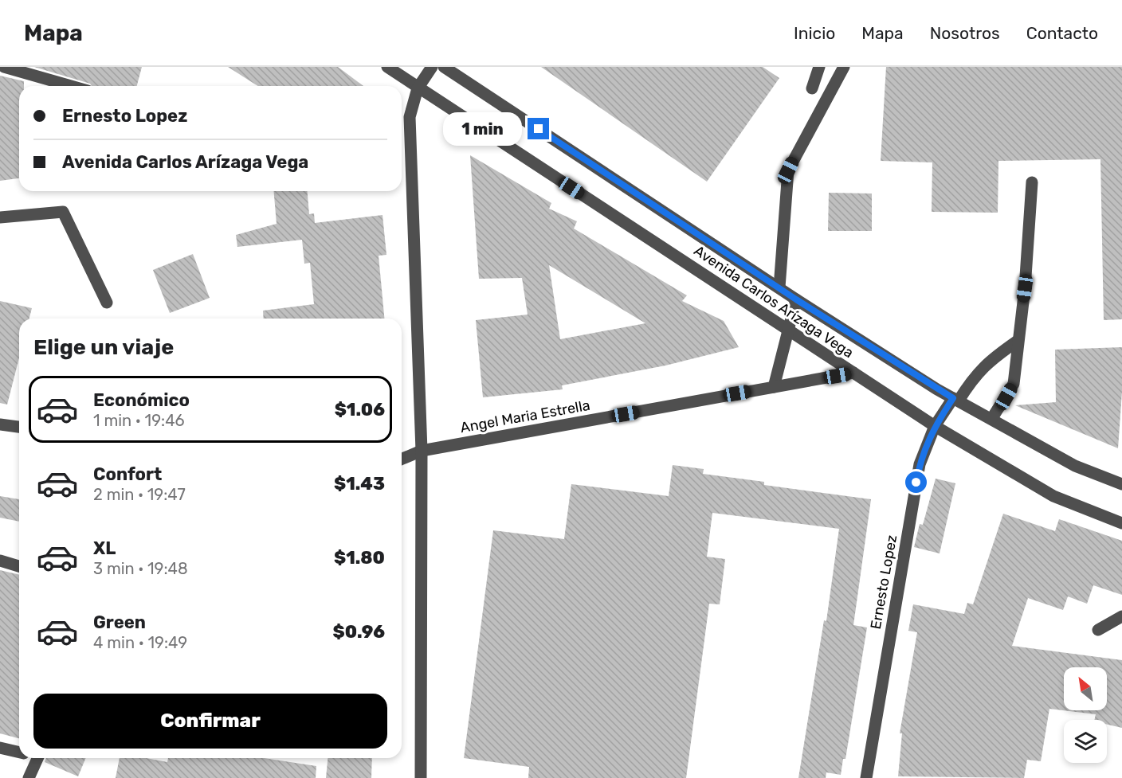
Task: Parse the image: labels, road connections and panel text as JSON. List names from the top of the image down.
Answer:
{
  "streets": {
    "street": ["Avenida Carlos Arízaga Vega", "Angel Maria Estrella", "Ernesto Lopez"]
  },
  "crossings": [
    ["Avenida Carlos Arízaga Vega", "Angel Maria Estrella"],
    ["Avenida Carlos Arízaga Vega", "Ernesto Lopez"]
  ],
  "north": "top left",
  "page": {
    "header": "Mapa",
    "nav": [
      "Inicio",
      "Mapa",
      "Nosotros",
      "Contacto"
    ],
    "banner": ["Ernesto Lopez", "Avenida Carlos Arízaga Vega"],
    "bubble": "1 min",
    "heading": "Elige un viaje",
    "list": [
      {
        "name": "Económico",
        "note": "1 min · 19:46",
        "value": "$1.06"
      },
      {
        "name": "Confort",
        "note": "2 min · 19:47",
        "value": "$1.43"
      },
      {
        "name": "XL",
        "note": "3 min · 19:48",
        "value": "$1.80"
      },
      {
        "name": "Green",
        "note": "4 min · 19:49",
        "value": "$0.96"
      }
    ],
    "buttons": "Confirmar"
  }
}
